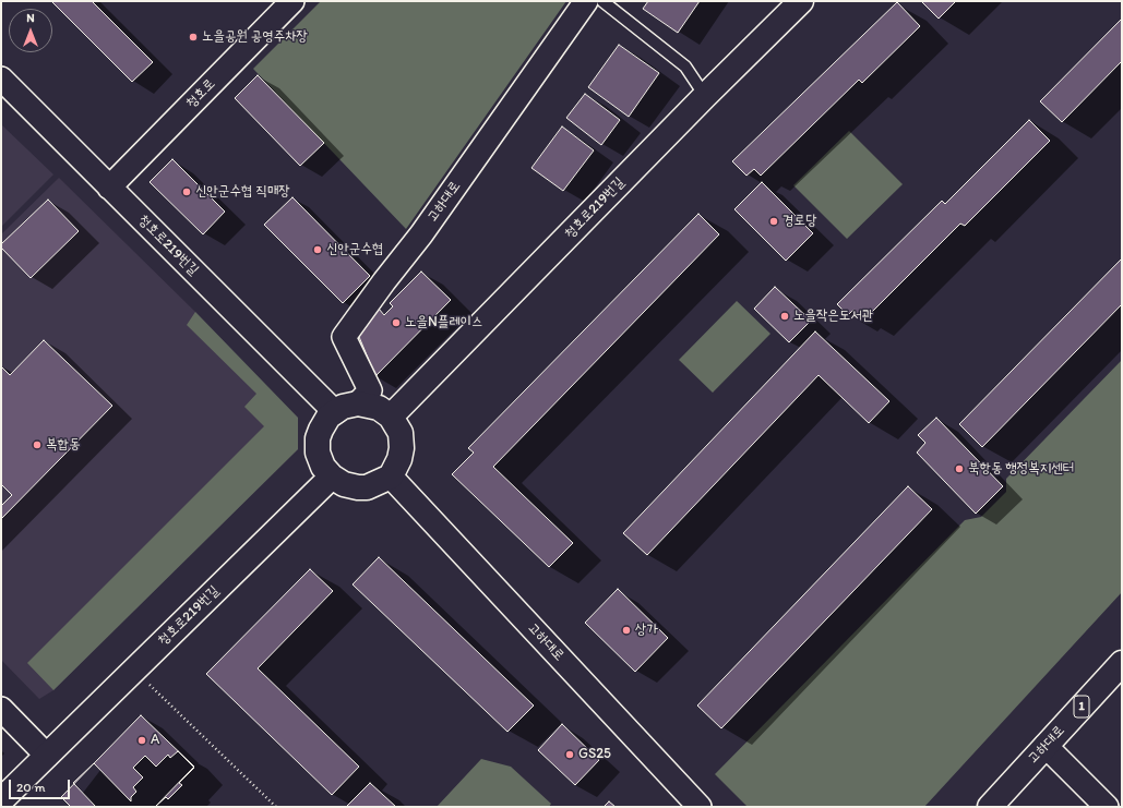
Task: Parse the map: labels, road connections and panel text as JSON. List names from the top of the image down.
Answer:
{
  "streets": {
    "street": [
      "청호로",
      "고하대로",
      "청호로219번길",
      "1"
    ]
  },
  "crossings": [
    ["청호로", "청호로219번길"],
    ["고하대로", "청호로219번길"]
  ],
  "places": [
    "노을공원 공영주차장",
    "신안군수협 직매장",
    "경로당",
    "신안군수협",
    "노을작은도서관",
    "노을N플레이스",
    "복합동",
    "북항동 행정복지센터",
    "상가",
    "A",
    "GS25"
  ],
  "scale_bar": "20 m",
  "north": "top"
}
